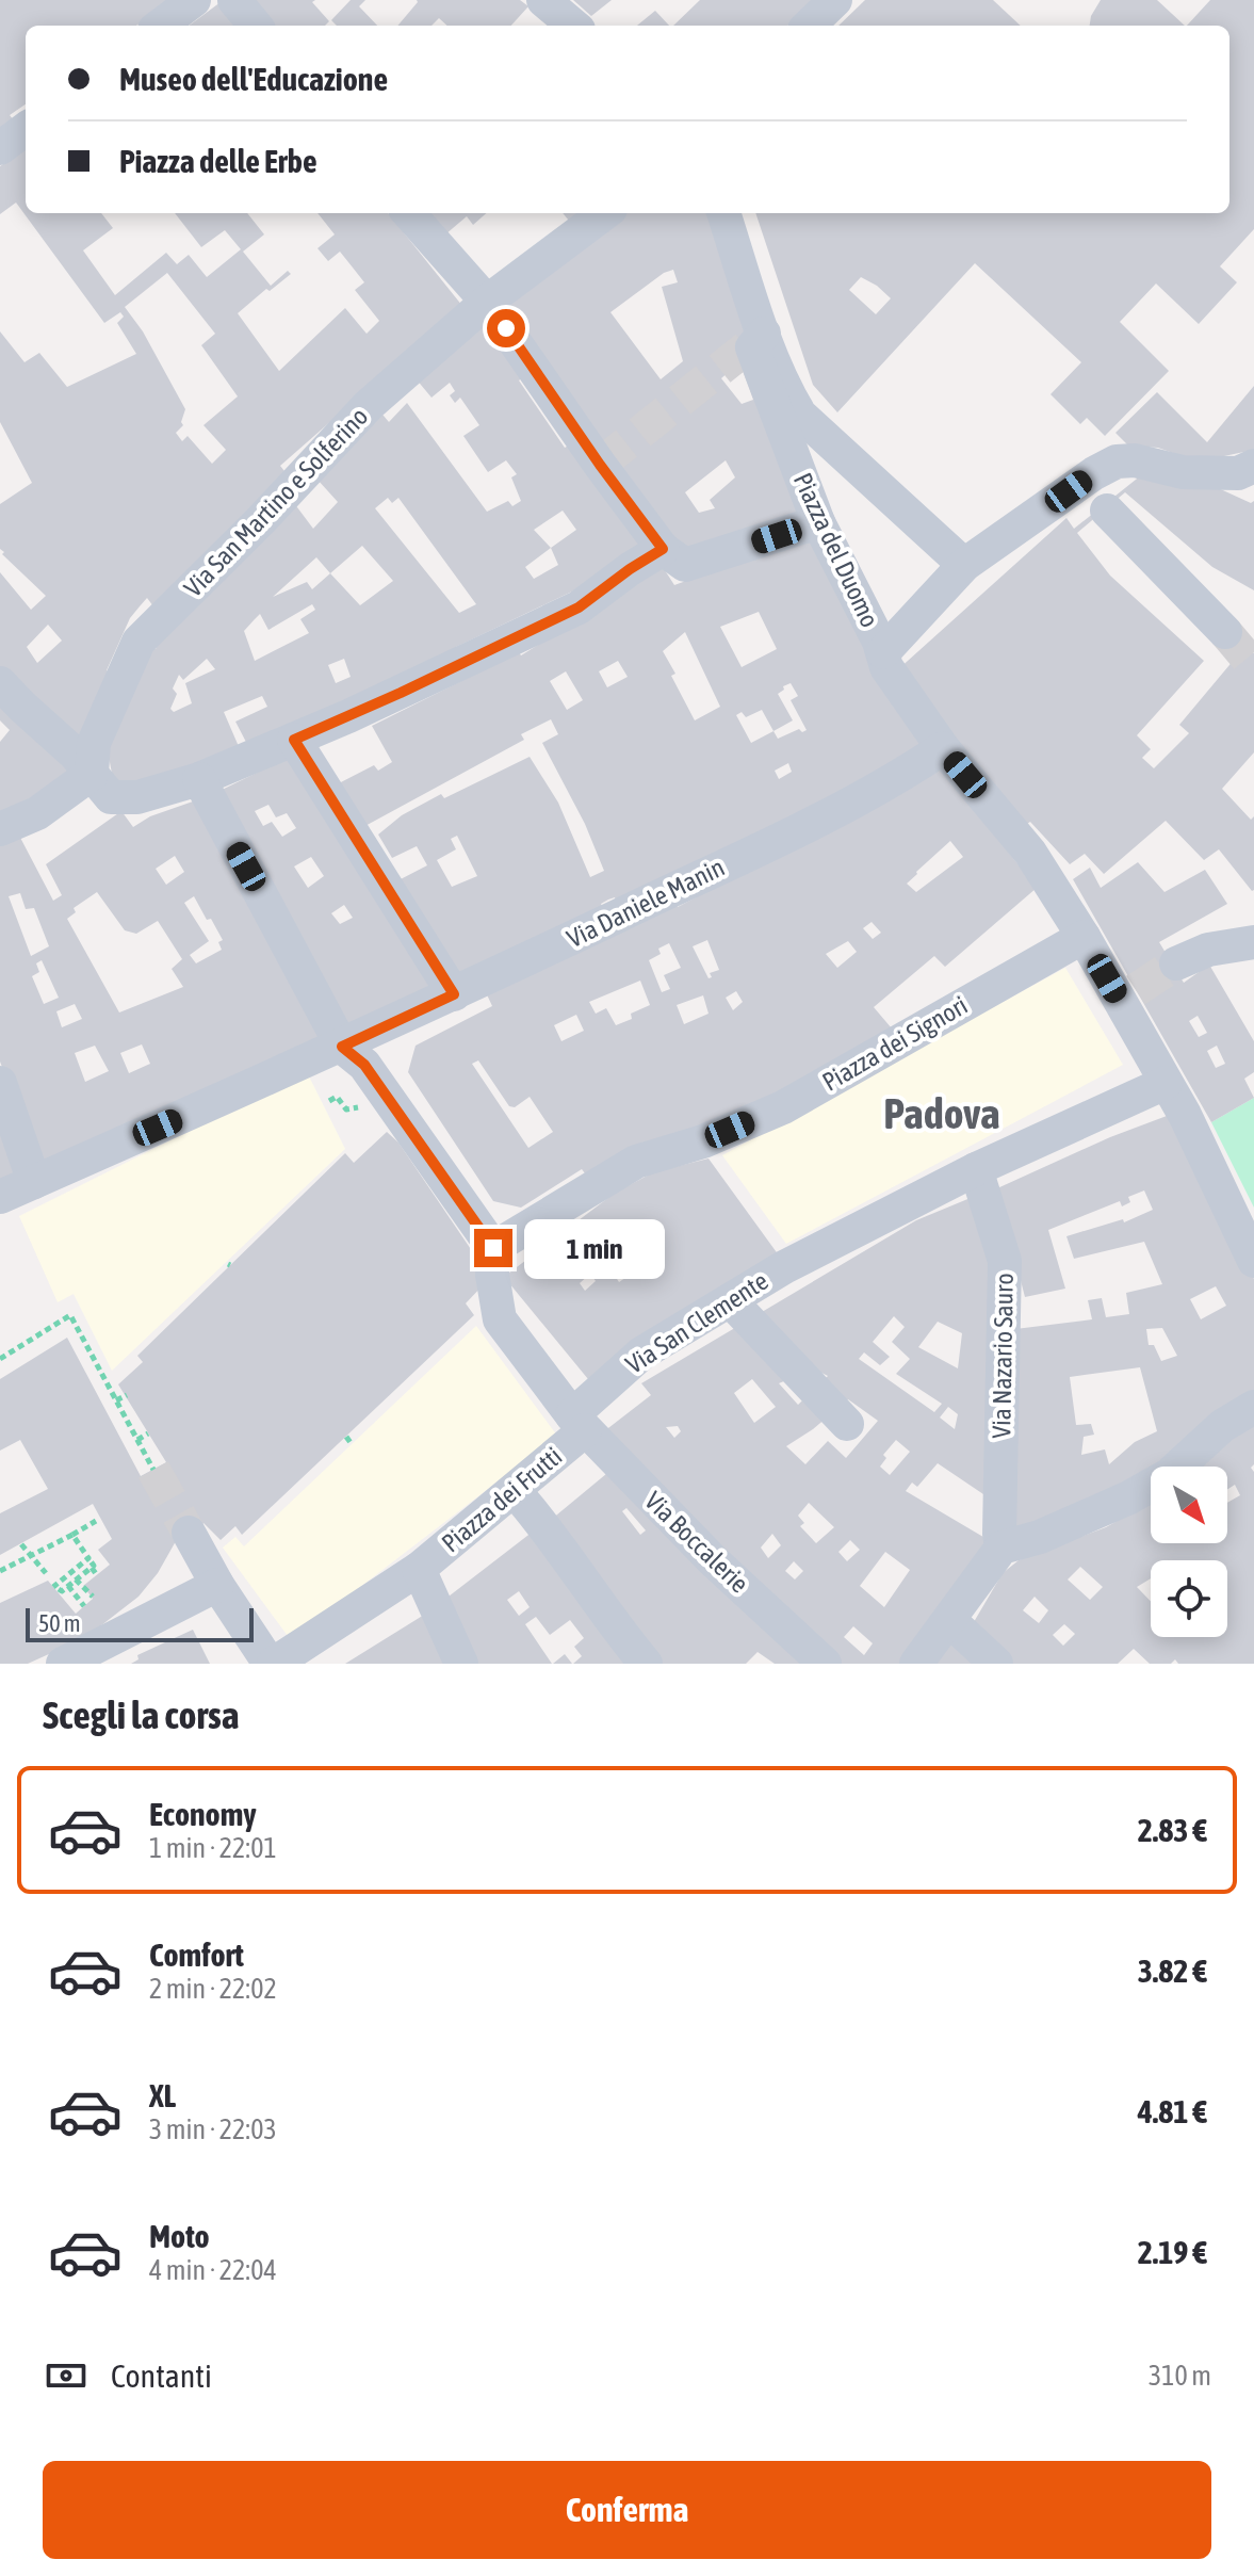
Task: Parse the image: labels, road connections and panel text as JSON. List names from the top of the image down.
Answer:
{
  "streets": {
    "street": [
      "Via San Martino e Solferino",
      "Piazza del Duomo",
      "Via Daniele Manin",
      "Piazza dei Signori",
      "Via San Clemente",
      "Via Nazario Sauro",
      "Piazza dei Frutti",
      "Via Boccalerie"
    ]
  },
  "crossings": [
    ["Piazza dei Signori", "Piazza dei Frutti"],
    ["Via San Clemente", "Via Nazario Sauro"],
    ["Via San Clemente", "Piazza dei Frutti"],
    ["Via San Clemente", "Via Boccalerie"],
    ["Piazza dei Frutti", "Via Boccalerie"]
  ],
  "districts": ["Padova"],
  "scale_bar": "50 m",
  "north": "bottom right",
  "page": {
    "banner": ["Museo dell'Educazione", "Piazza delle Erbe"],
    "bubble": "1 min",
    "scale": "50 m",
    "heading": "Scegli la corsa",
    "list": [
      {
        "name": "Economy",
        "note": "1 min · 22:01",
        "value": "2.83 €"
      },
      {
        "name": "Comfort",
        "note": "2 min · 22:02",
        "value": "3.82 €"
      },
      {
        "name": "XL",
        "note": "3 min · 22:03",
        "value": "4.81 €"
      },
      {
        "name": "Moto",
        "note": "4 min · 22:04",
        "value": "2.19 €"
      }
    ],
    "pay": ["Contanti", "310 m"],
    "buttons": "Conferma"
  }
}
